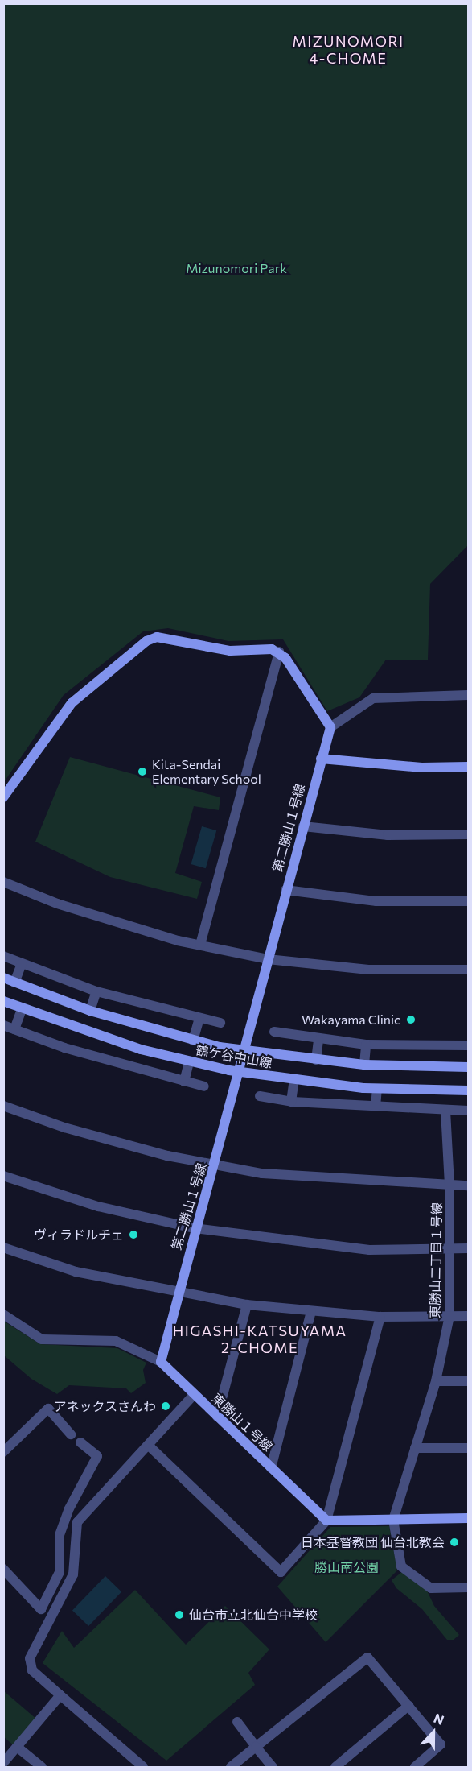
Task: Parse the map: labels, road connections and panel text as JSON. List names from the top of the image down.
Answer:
{
  "streets": {
    "street": [
      "第二勝山１号線",
      "鶴ケ谷中山線",
      "東勝山二丁目１号線",
      "東勝山１号線"
    ]
  },
  "crossings": [
    ["第二勝山１号線", "鶴ケ谷中山線"],
    ["第二勝山１号線", "東勝山１号線"]
  ],
  "districts": ["MIZUNOMORI 4-CHOME", "HIGASHI-KATSUYAMA 2-CHOME"],
  "parks": ["Mizunomori Park", "勝山南公園"],
  "places": [
    "Kita-Sendai Elementary School",
    "Wakayama Clinic",
    "ヴィラドルチェ",
    "アネックスさんわ",
    "日本基督教団 仙台北教会",
    "仙台市立北仙台中学校"
  ],
  "north": "top"
}
